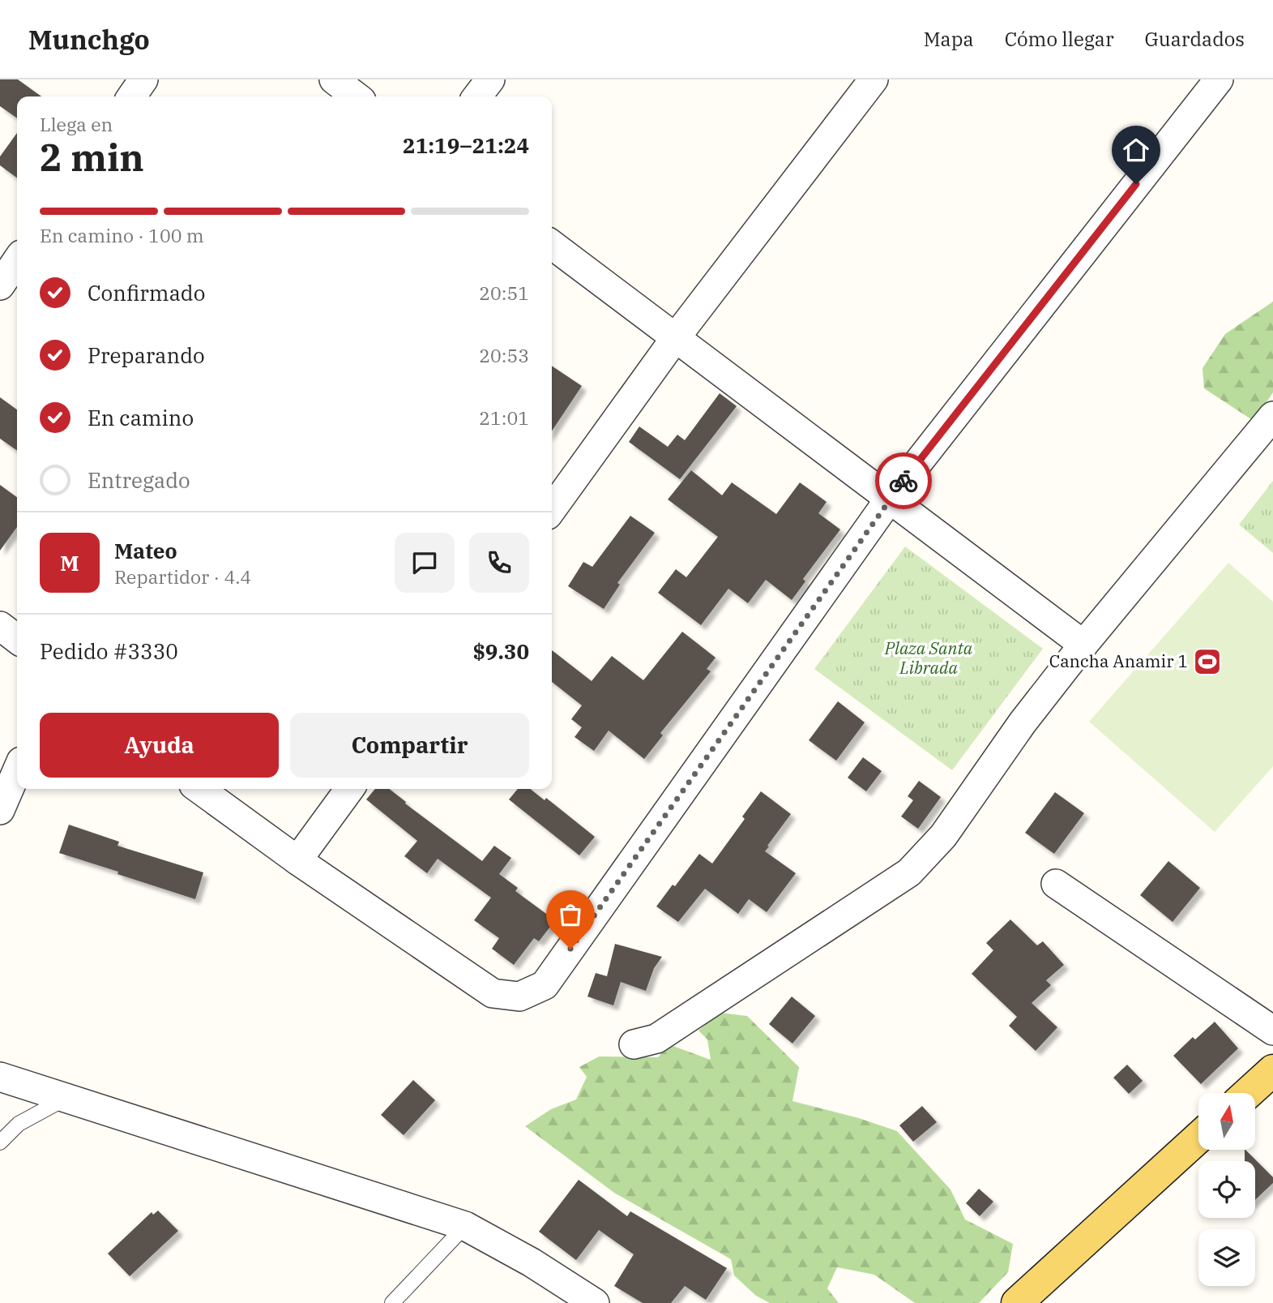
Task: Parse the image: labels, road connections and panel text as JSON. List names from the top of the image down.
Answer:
{
  "parks": ["Plaza Santa Librada"],
  "places": {
    "sports": ["Cancha Anamir 1"]
  },
  "north": "top",
  "page": {
    "header": "Munchgo",
    "nav": ["Mapa", "Cómo llegar", "Guardados"],
    "heading": ["2 min", "Llega en", "21:19–21:24"],
    "panel": [
      "Mateo",
      "Repartidor · 4.4",
      "Pedido #3330",
      "$9.30"
    ],
    "bar": "En camino · 100 m",
    "list": [
      ["Confirmado", "20:51"],
      ["Preparando", "20:53"],
      ["En camino", "21:01"],
      "Entregado"
    ],
    "round": "M",
    "buttons": ["Ayuda", "Compartir"]
  }
}
